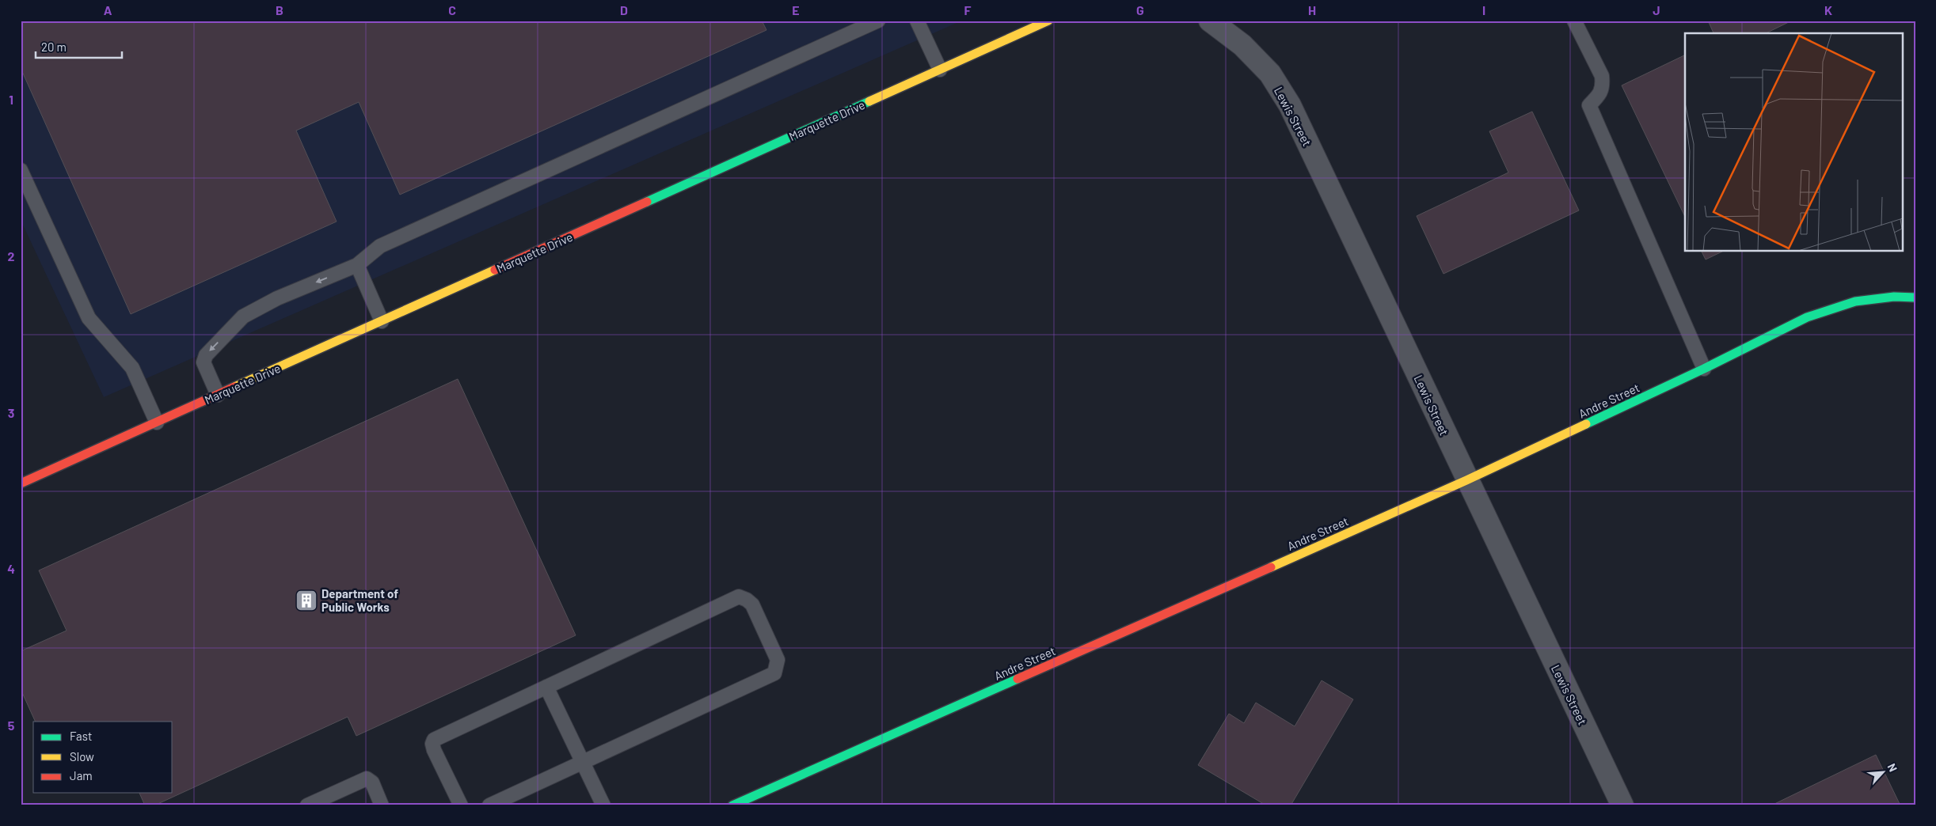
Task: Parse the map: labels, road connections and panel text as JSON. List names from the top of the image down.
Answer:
{
  "streets": {
    "street": ["Lewis Street", "Marquette Drive", "Andre Street"]
  },
  "crossings": [
    ["Lewis Street", "Andre Street"]
  ],
  "places": {
    "building": ["Department of Public Works"]
  },
  "legend": ["Fast", "Slow", "Jam"],
  "scale_bar": "20 m",
  "north": "top right",
  "grid": {
    "columns": [
      "A",
      "B",
      "C",
      "D",
      "E",
      "F",
      "G",
      "H",
      "I",
      "J",
      "K"
    ],
    "rows": [
      "1",
      "2",
      "3",
      "4",
      "5"
    ]
  }
}
